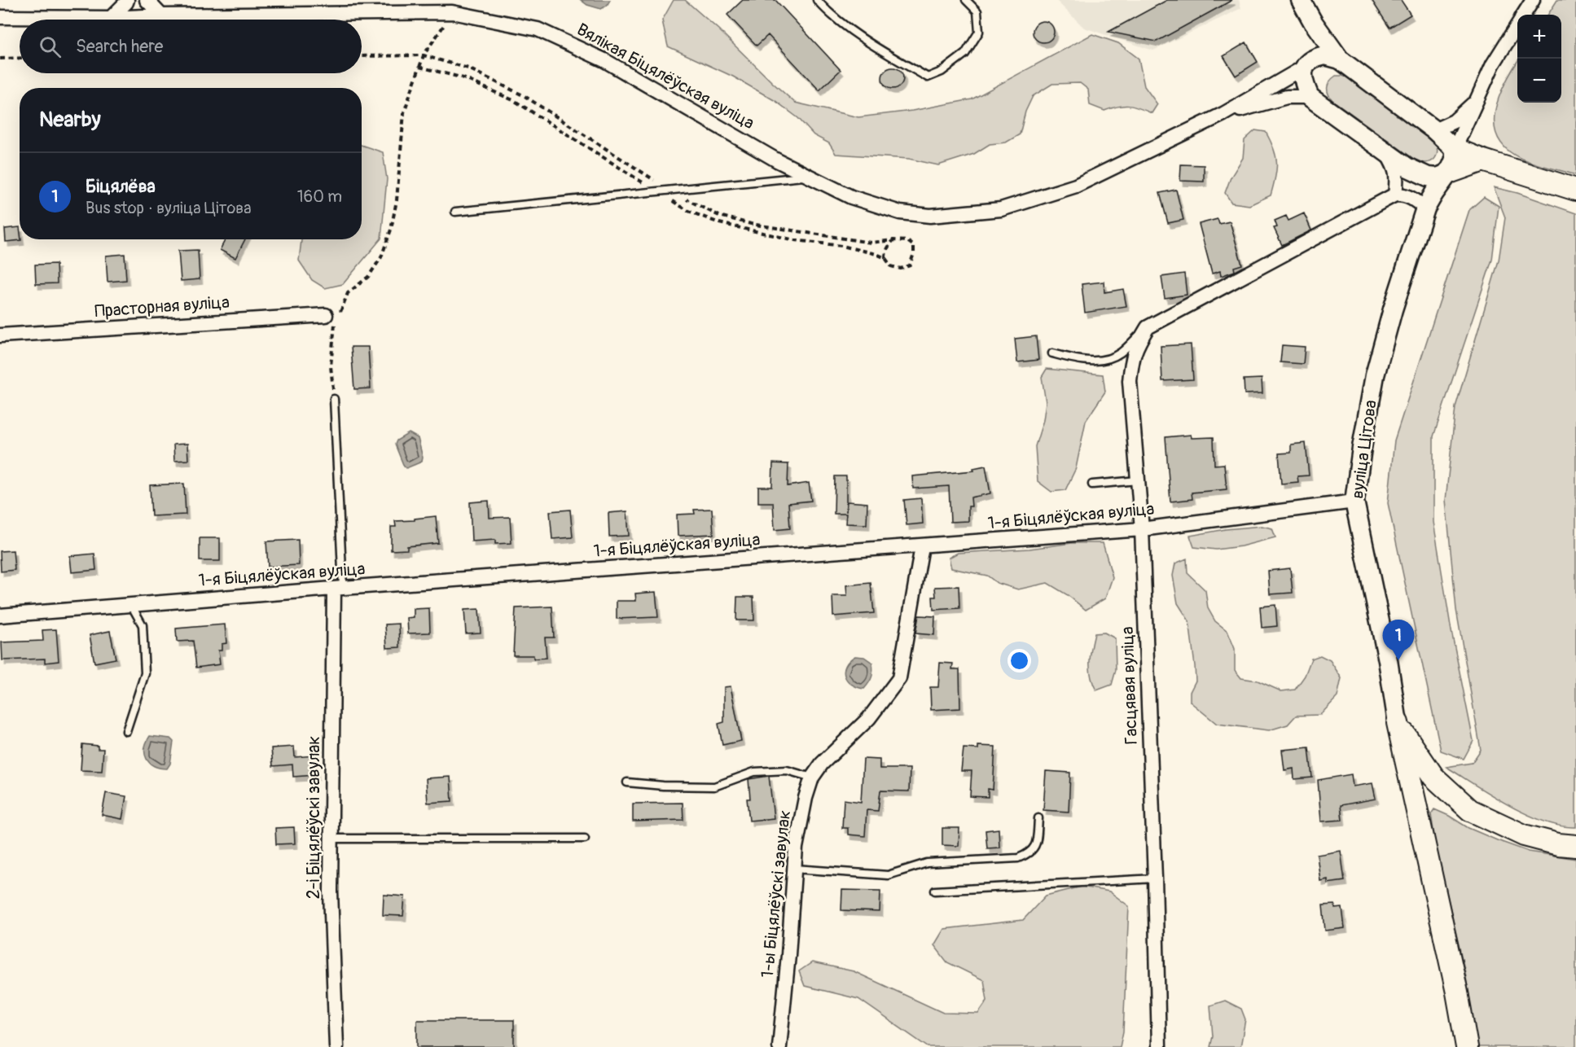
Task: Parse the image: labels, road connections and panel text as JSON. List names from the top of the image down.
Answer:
{
  "streets": {
    "main road": ["вуліца Цітова"],
    "street": [
      "Вялікая Біцялёўская вуліца",
      "Прасторная вуліца",
      "1-я Біцялёўская вуліца",
      "Гасцявая вуліца",
      "2-і Біцялёўскі завулак",
      "1-ы Біцялёўскі завулак"
    ]
  },
  "crossings": [
    ["вуліца Цітова", "1-я Біцялёўская вуліца"],
    ["1-я Біцялёўская вуліца", "Гасцявая вуліца"],
    ["1-я Біцялёўская вуліца", "2-і Біцялёўскі завулак"],
    ["1-я Біцялёўская вуліца", "1-ы Біцялёўскі завулак"]
  ],
  "page": {
    "map_buttons": ["+", "−"],
    "search": "Search here",
    "heading": "Nearby",
    "list": [
      {
        "mark": "1",
        "name": "Біцялёва",
        "note": "Bus stop · вуліца Цітова",
        "value": "160 m"
      }
    ],
    "pins": "1"
  }
}
